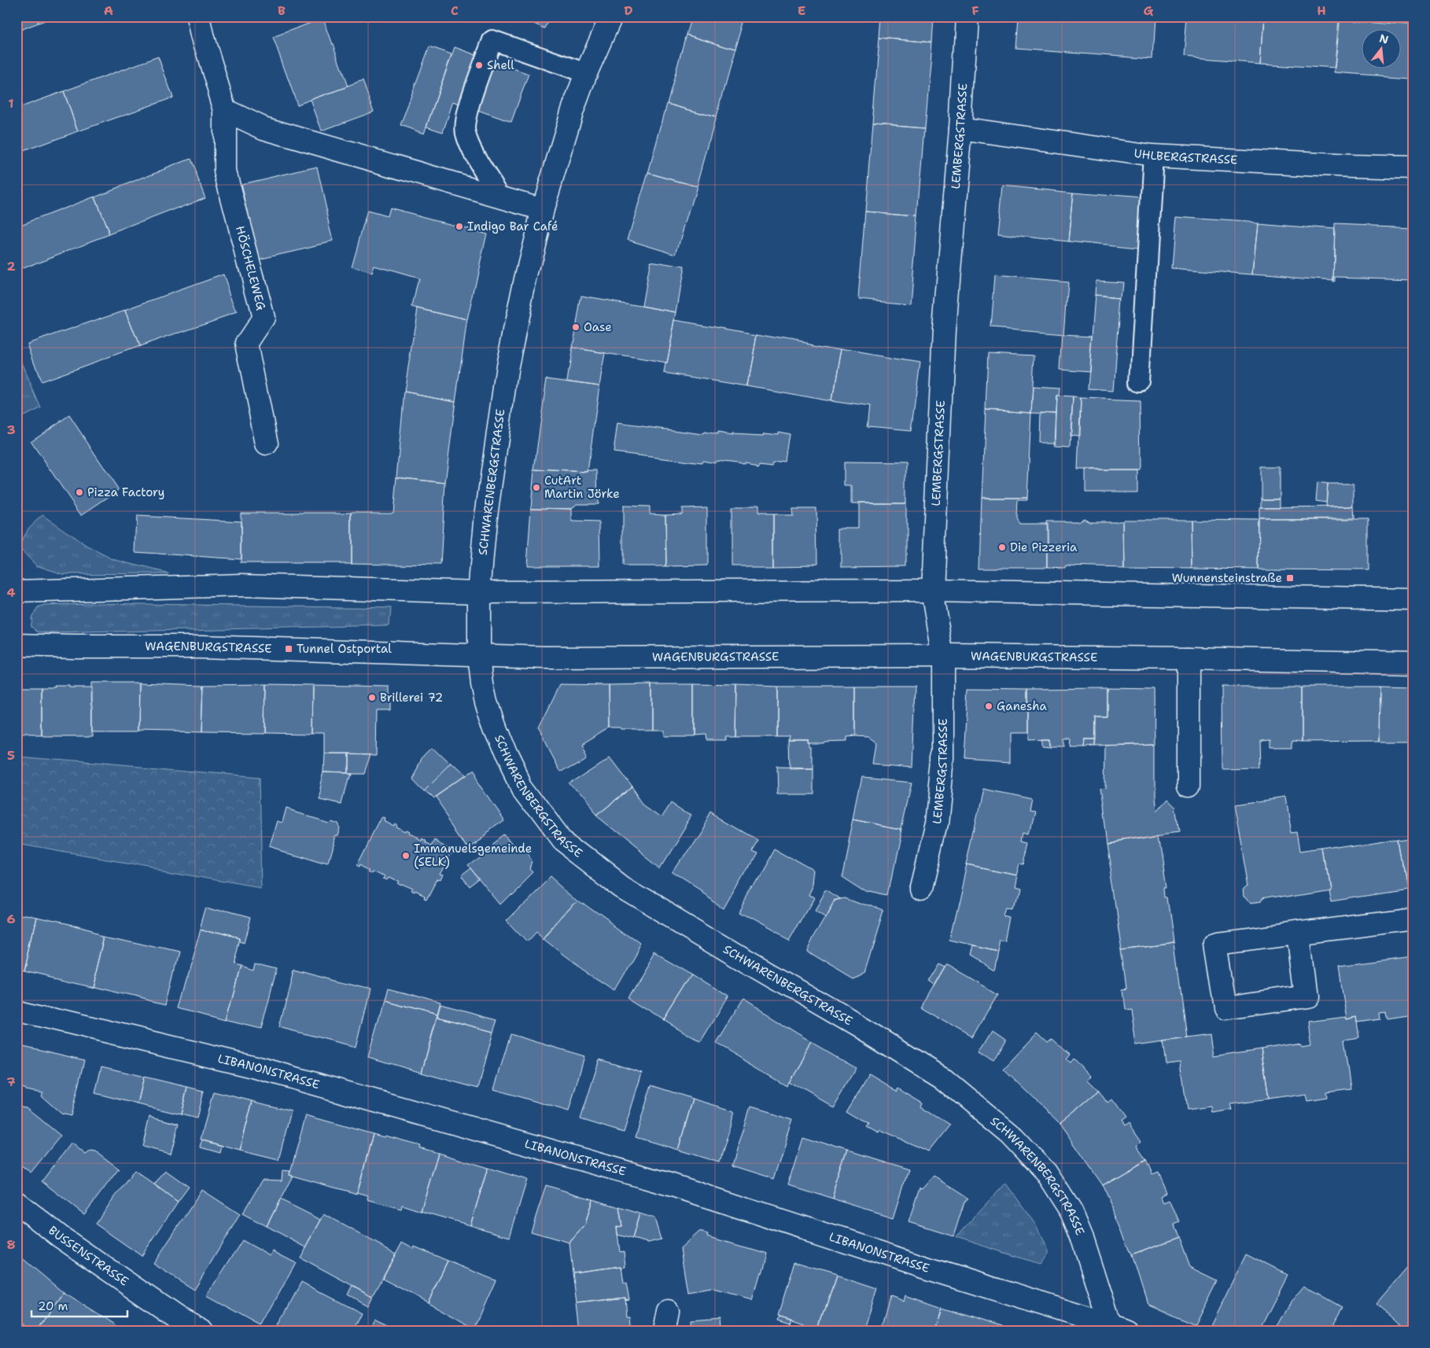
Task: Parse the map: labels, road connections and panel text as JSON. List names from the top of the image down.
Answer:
{
  "streets": {
    "street": [
      "LEMBERGSTRASSE",
      "UHLBERGSTRASSE",
      "HÖSCHELEWEG",
      "SCHWARENBERGSTRASSE",
      "WAGENBURGSTRASSE",
      "LIBANONSTRASSE",
      "BUSSENSTRASSE"
    ]
  },
  "crossings": [
    ["LEMBERGSTRASSE", "UHLBERGSTRASSE"],
    ["LEMBERGSTRASSE", "WAGENBURGSTRASSE"],
    ["SCHWARENBERGSTRASSE", "WAGENBURGSTRASSE"],
    ["SCHWARENBERGSTRASSE", "LIBANONSTRASSE"]
  ],
  "places": {
    "other": [
      "Shell",
      "Indigo Bar Café",
      "Oase",
      "CutArt Martin Jörke",
      "Pizza Factory",
      "Die Pizzeria",
      "Brillerei 72",
      "Ganesha",
      "Immanuelsgemeinde (SELK)"
    ],
    "transit": ["Wunnensteinstraße", "Tunnel Ostportal"]
  },
  "scale_bar": "20 m",
  "north": "top",
  "grid": {
    "columns": [
      "A",
      "B",
      "C",
      "D",
      "E",
      "F",
      "G",
      "H"
    ],
    "rows": [
      "1",
      "2",
      "3",
      "4",
      "5",
      "6",
      "7",
      "8"
    ]
  }
}
